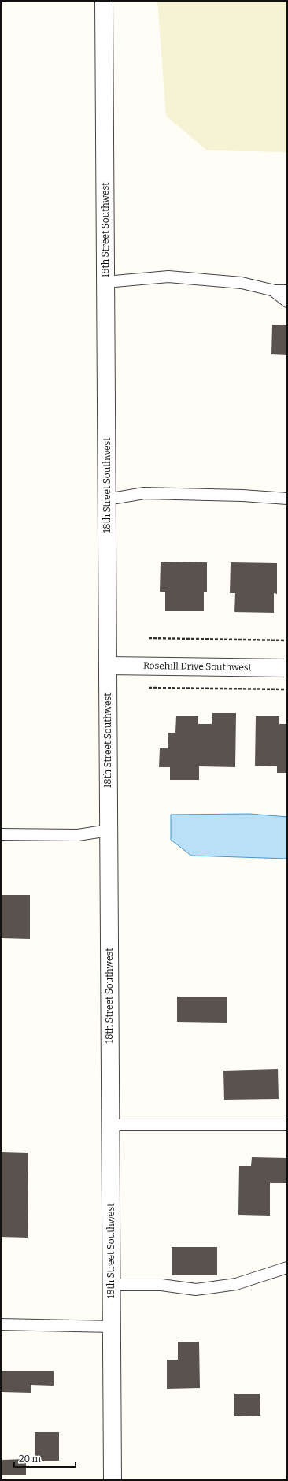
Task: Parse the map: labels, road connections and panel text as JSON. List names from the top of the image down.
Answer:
{
  "streets": {
    "street": ["18th Street Southwest", "Rosehill Drive Southwest"]
  },
  "crossings": [
    ["18th Street Southwest", "Rosehill Drive Southwest"]
  ],
  "scale_bar": "20 m"
}
